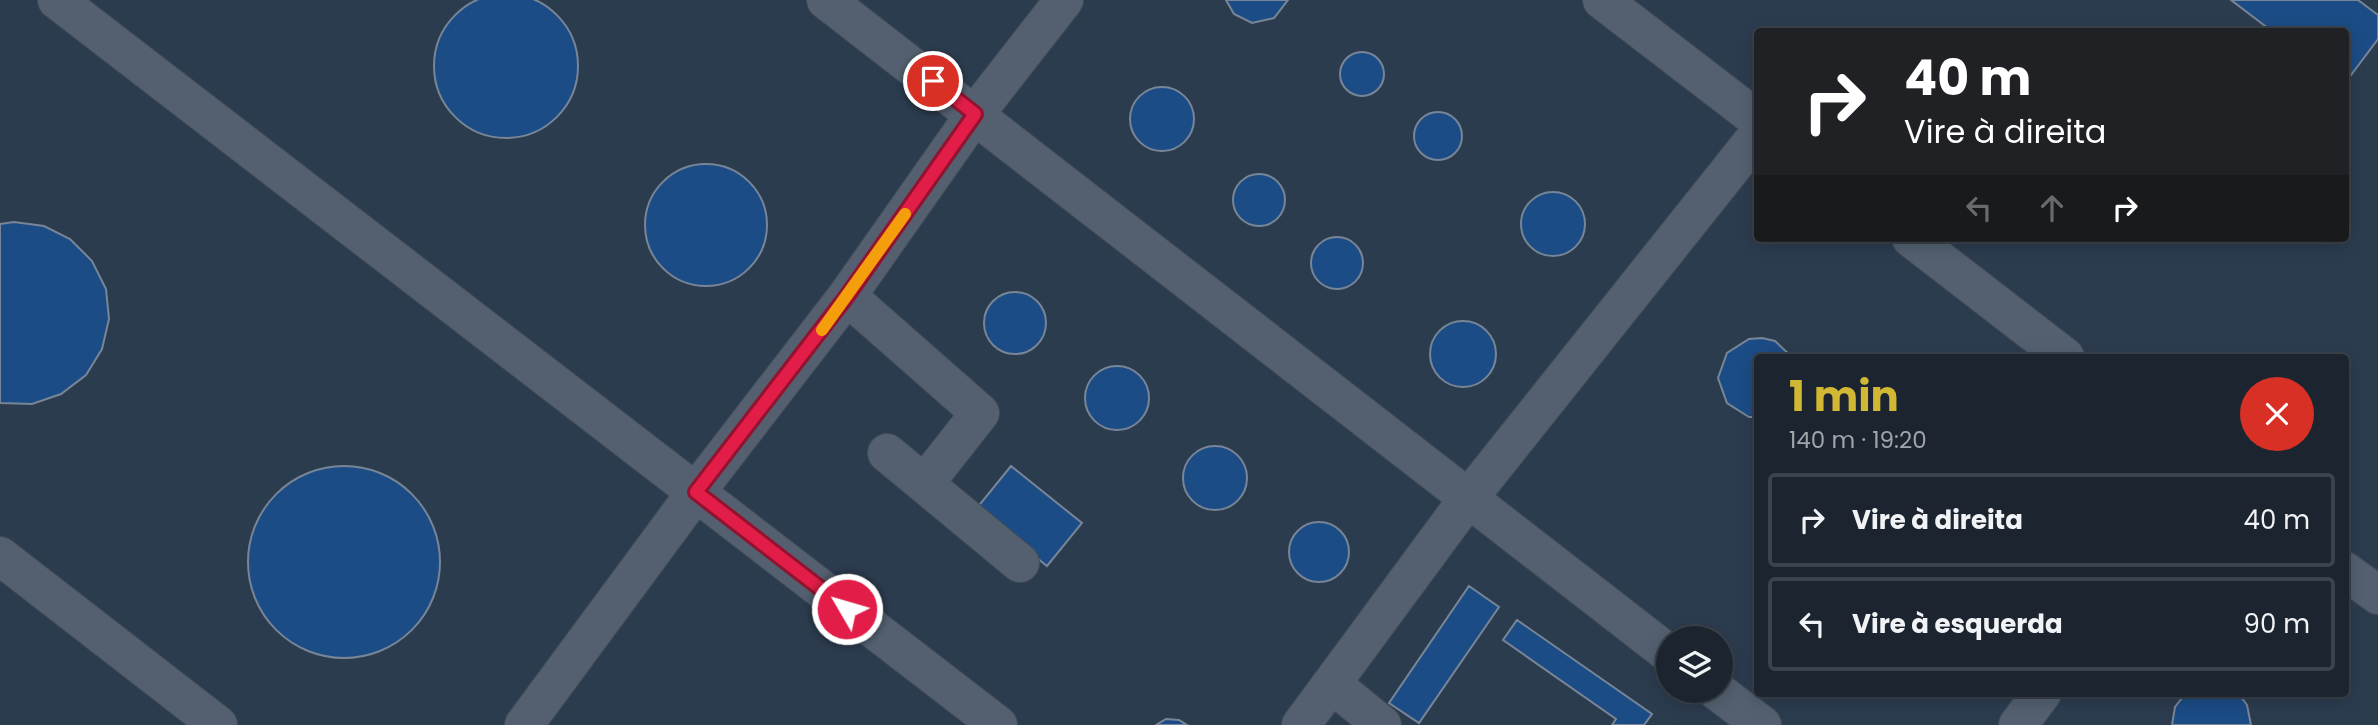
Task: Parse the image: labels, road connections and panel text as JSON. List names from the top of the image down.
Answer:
{
  "page": {
    "turn": ["40 m", "Vire à direita"],
    "heading": ["1 min", "140 m · 19:20"],
    "list": [
      {
        "name": "Vire à direita",
        "value": "40 m"
      },
      {
        "name": "Vire à esquerda",
        "value": "90 m"
      }
    ]
  }
}
